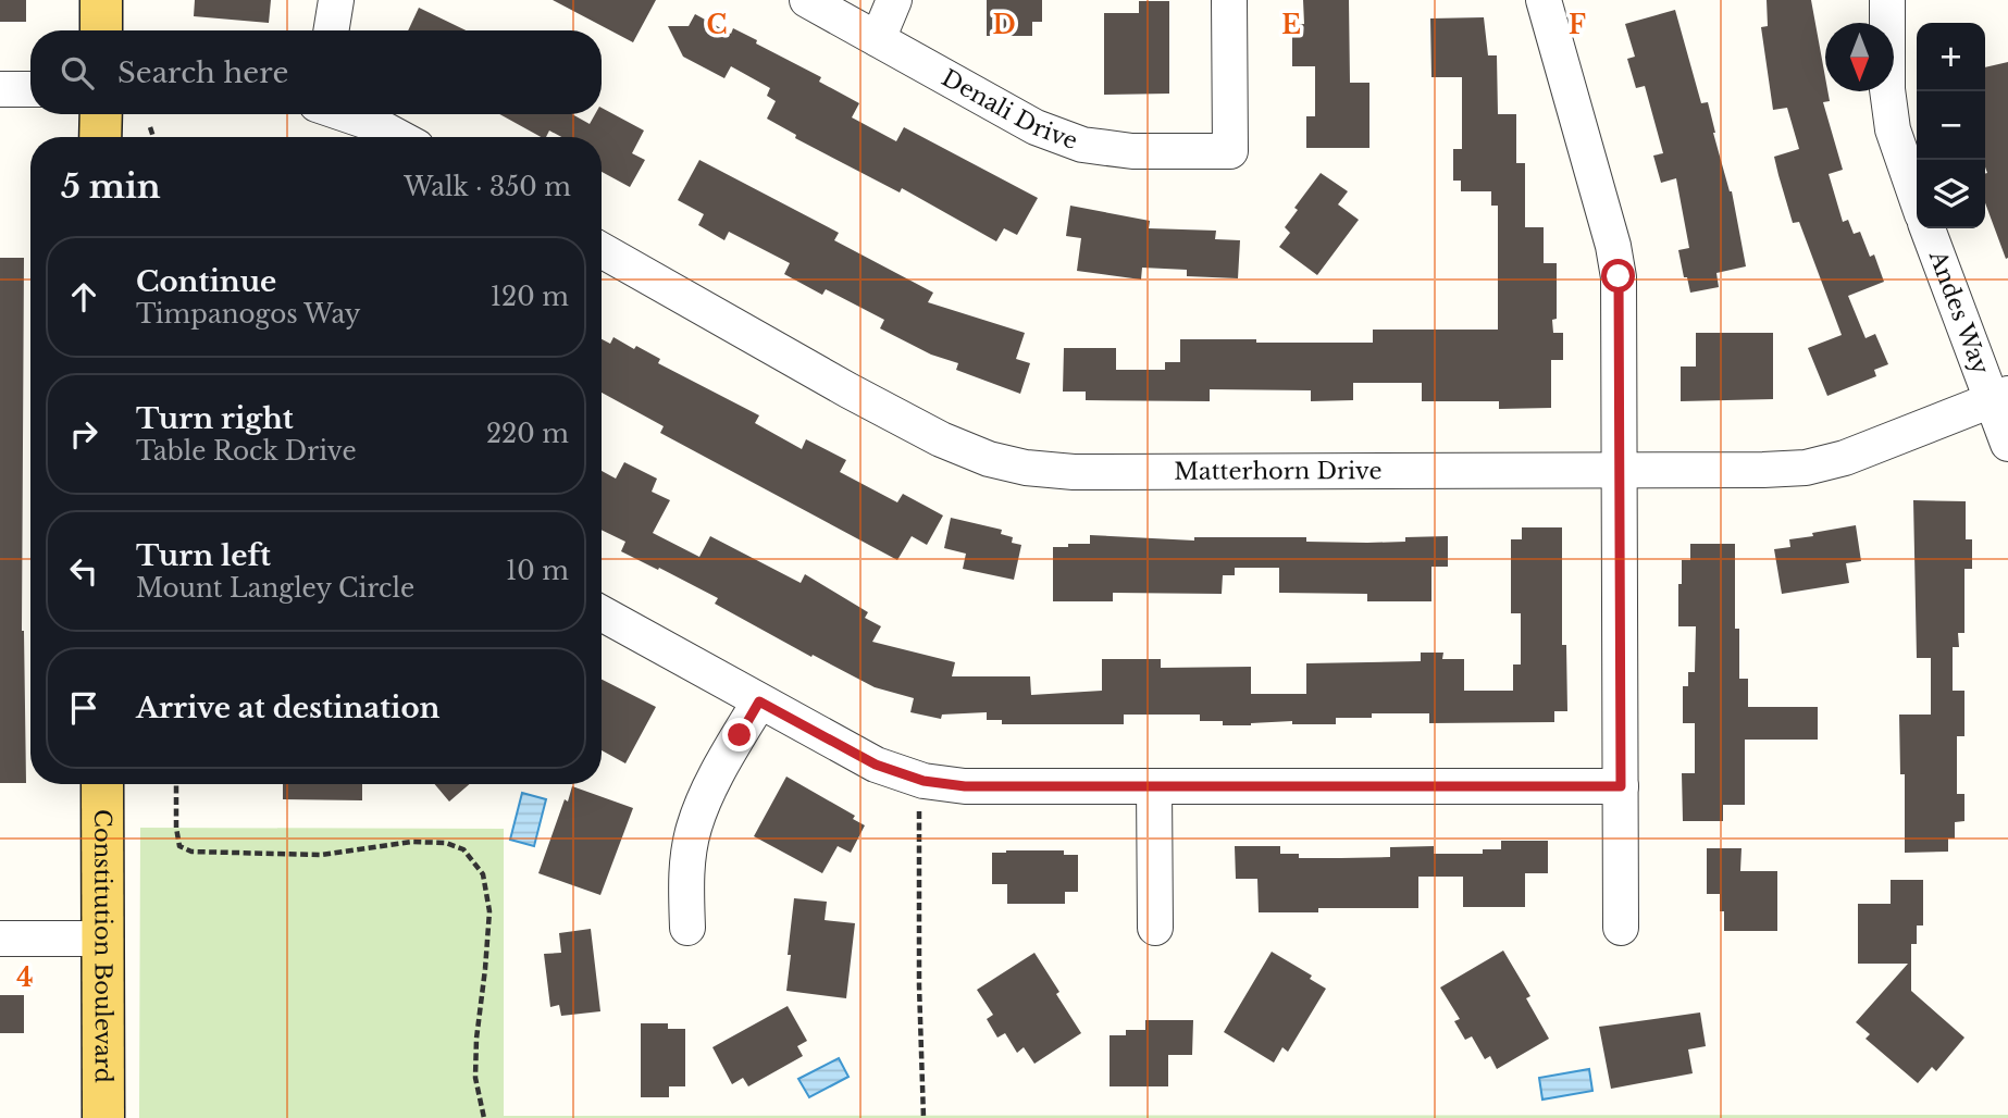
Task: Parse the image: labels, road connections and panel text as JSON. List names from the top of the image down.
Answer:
{
  "streets": {
    "main road": ["Constitution Boulevard"],
    "street": ["Denali Drive", "Andes Way", "Matterhorn Drive"]
  },
  "crossings": [
    ["Andes Way", "Matterhorn Drive"]
  ],
  "north": "bottom",
  "page": {
    "map_buttons": ["+", "−"],
    "search": "Search here",
    "heading": ["5 min", "Walk · 350 m"],
    "list": [
      ["Continue", "Timpanogos Way", "120 m"],
      ["Turn right", "Table Rock Drive", "220 m"],
      ["Turn left", "Mount Langley Circle", "10 m"],
      "Arrive at destination"
    ]
  },
  "grid": {
    "columns": [
      "C",
      "D",
      "E",
      "F"
    ],
    "rows": ["4"]
  }
}
